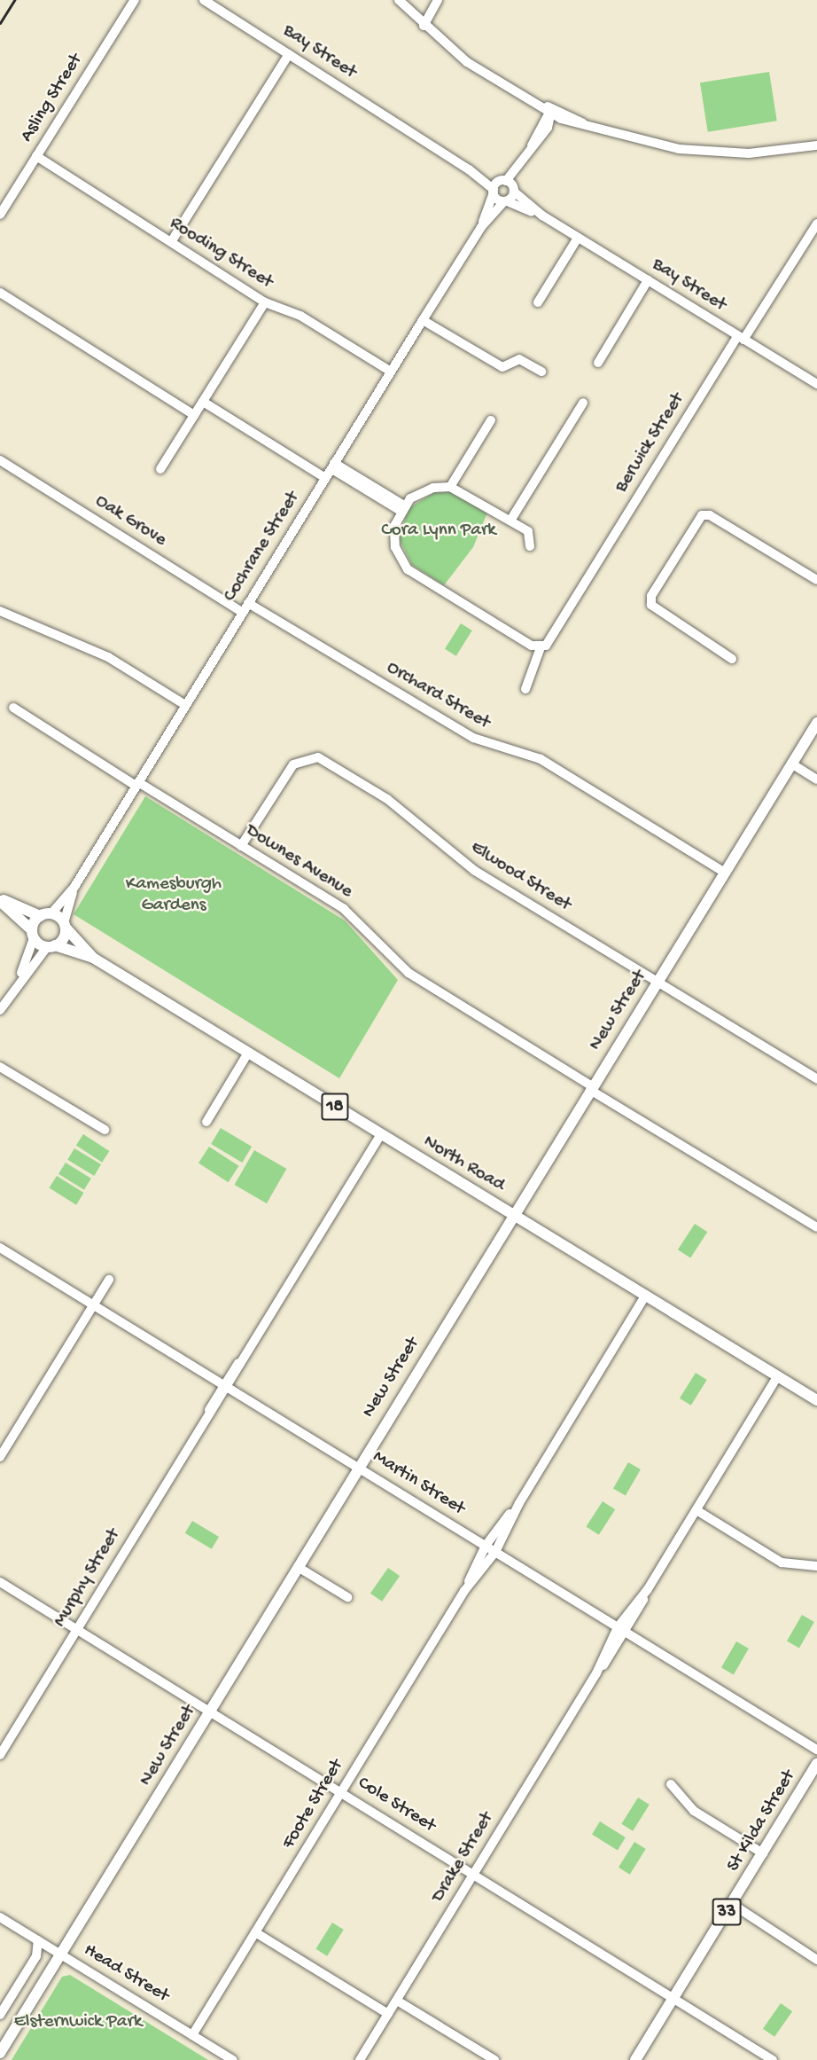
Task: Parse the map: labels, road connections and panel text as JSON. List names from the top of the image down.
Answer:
{
  "streets": {
    "main road": [
      "New Street",
      "18",
      "North Road",
      "St Kilda Street",
      "33"
    ],
    "street": [
      "Bay Street",
      "Asling Street",
      "Rooding Street",
      "Berwick Street",
      "Oak Grove",
      "Cochrane Street",
      "Orchard Street",
      "Downes Avenue",
      "Elwood Street",
      "Martin Street",
      "Murphy Street",
      "Foote Street",
      "Cole Street",
      "Drake Street",
      "Head Street"
    ]
  },
  "crossings": [
    ["Bay Street", "Berwick Street"],
    ["Bay Street", "Cochrane Street"],
    ["Asling Street", "Rooding Street"],
    ["Rooding Street", "Cochrane Street"],
    ["Oak Grove", "Cochrane Street"],
    ["Cochrane Street", "Orchard Street"],
    ["Cochrane Street", "Downes Avenue"],
    ["Cochrane Street", "18"],
    ["Cochrane Street", "North Road"],
    ["Orchard Street", "New Street"],
    ["Downes Avenue", "Elwood Street"],
    ["Downes Avenue", "New Street"],
    ["Elwood Street", "New Street"],
    ["New Street", "North Road"],
    ["New Street", "Martin Street"],
    ["New Street", "Cole Street"],
    ["New Street", "Head Street"],
    ["18", "North Road"],
    ["North Road", "Murphy Street"],
    ["North Road", "Foote Street"],
    ["North Road", "Drake Street"],
    ["Martin Street", "Murphy Street"],
    ["Martin Street", "Foote Street"],
    ["Martin Street", "Drake Street"],
    ["Murphy Street", "Cole Street"],
    ["Foote Street", "Cole Street"],
    ["Foote Street", "Head Street"],
    ["Cole Street", "St Kilda Street"],
    ["Cole Street", "Drake Street"]
  ],
  "parks": ["Cora Lynn Park", "Kamesburgh Gardens", "Elsternwick Park"]
}
